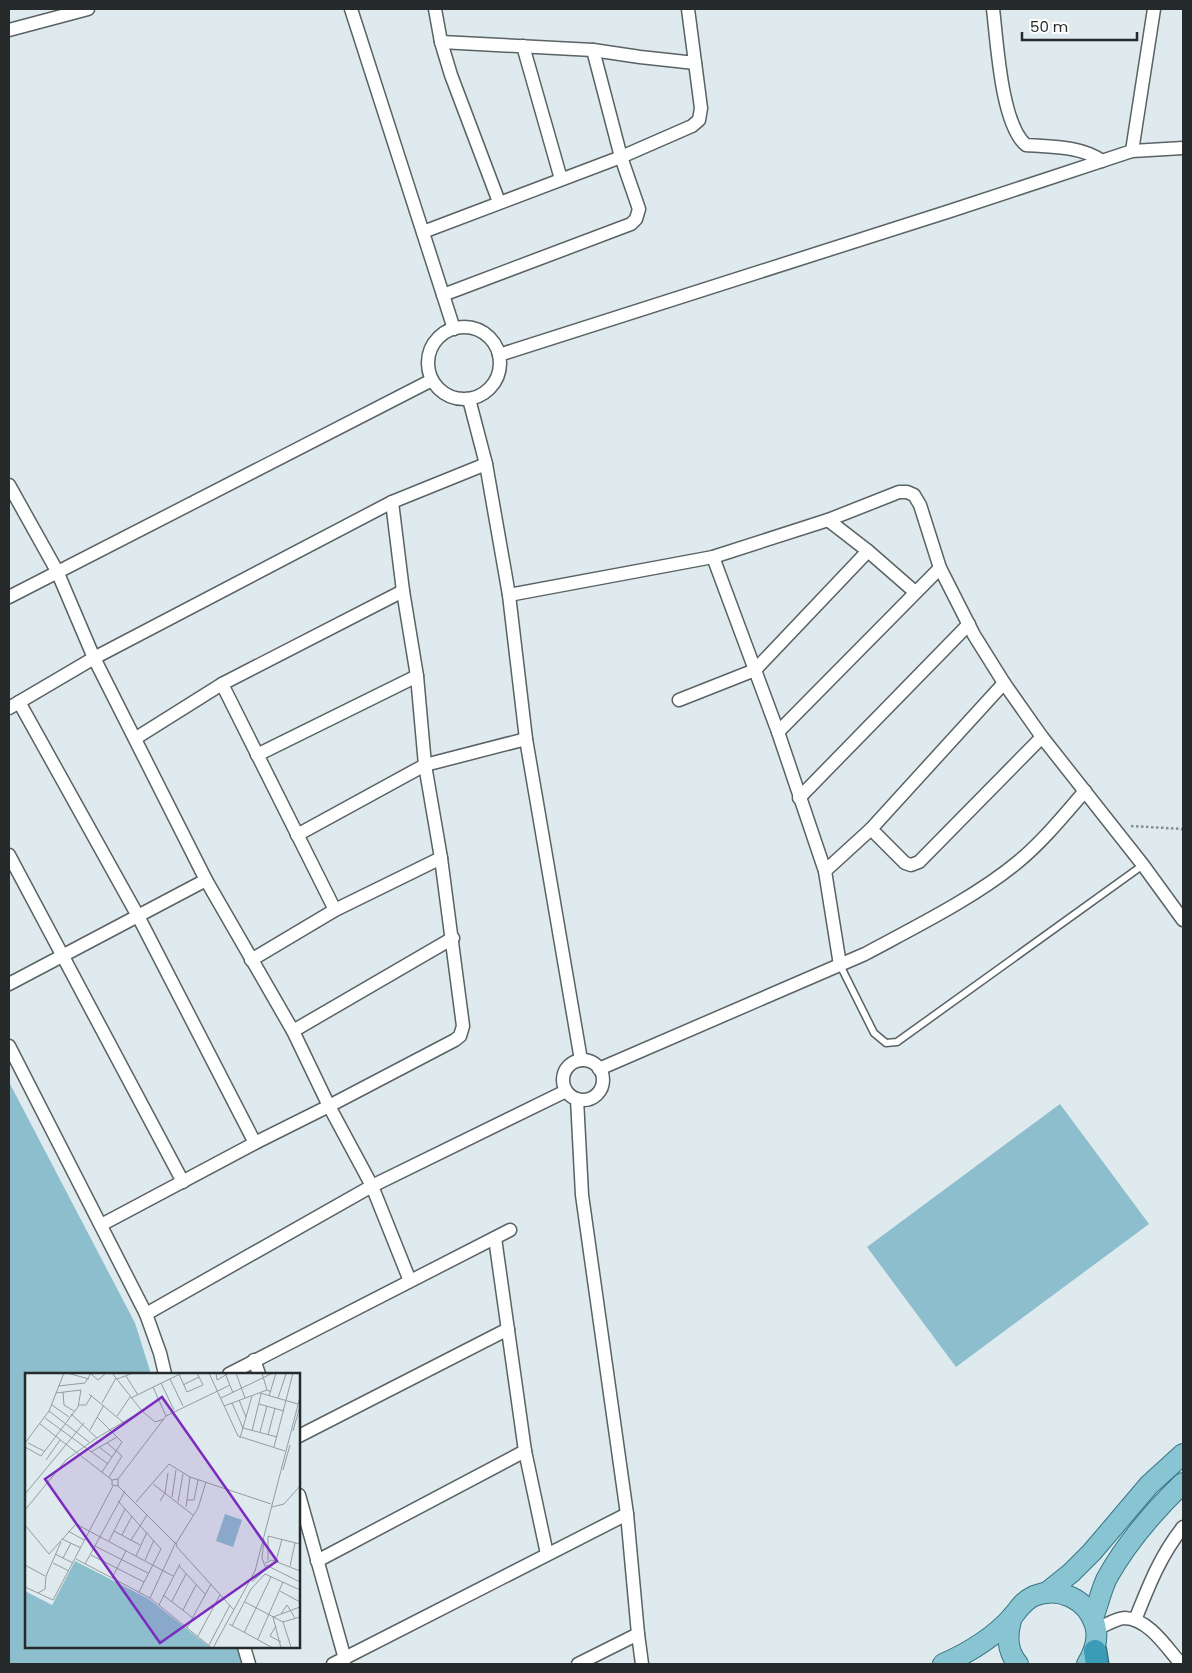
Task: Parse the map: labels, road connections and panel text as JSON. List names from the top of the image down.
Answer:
{
  "scale_bar": "50 m"
}
